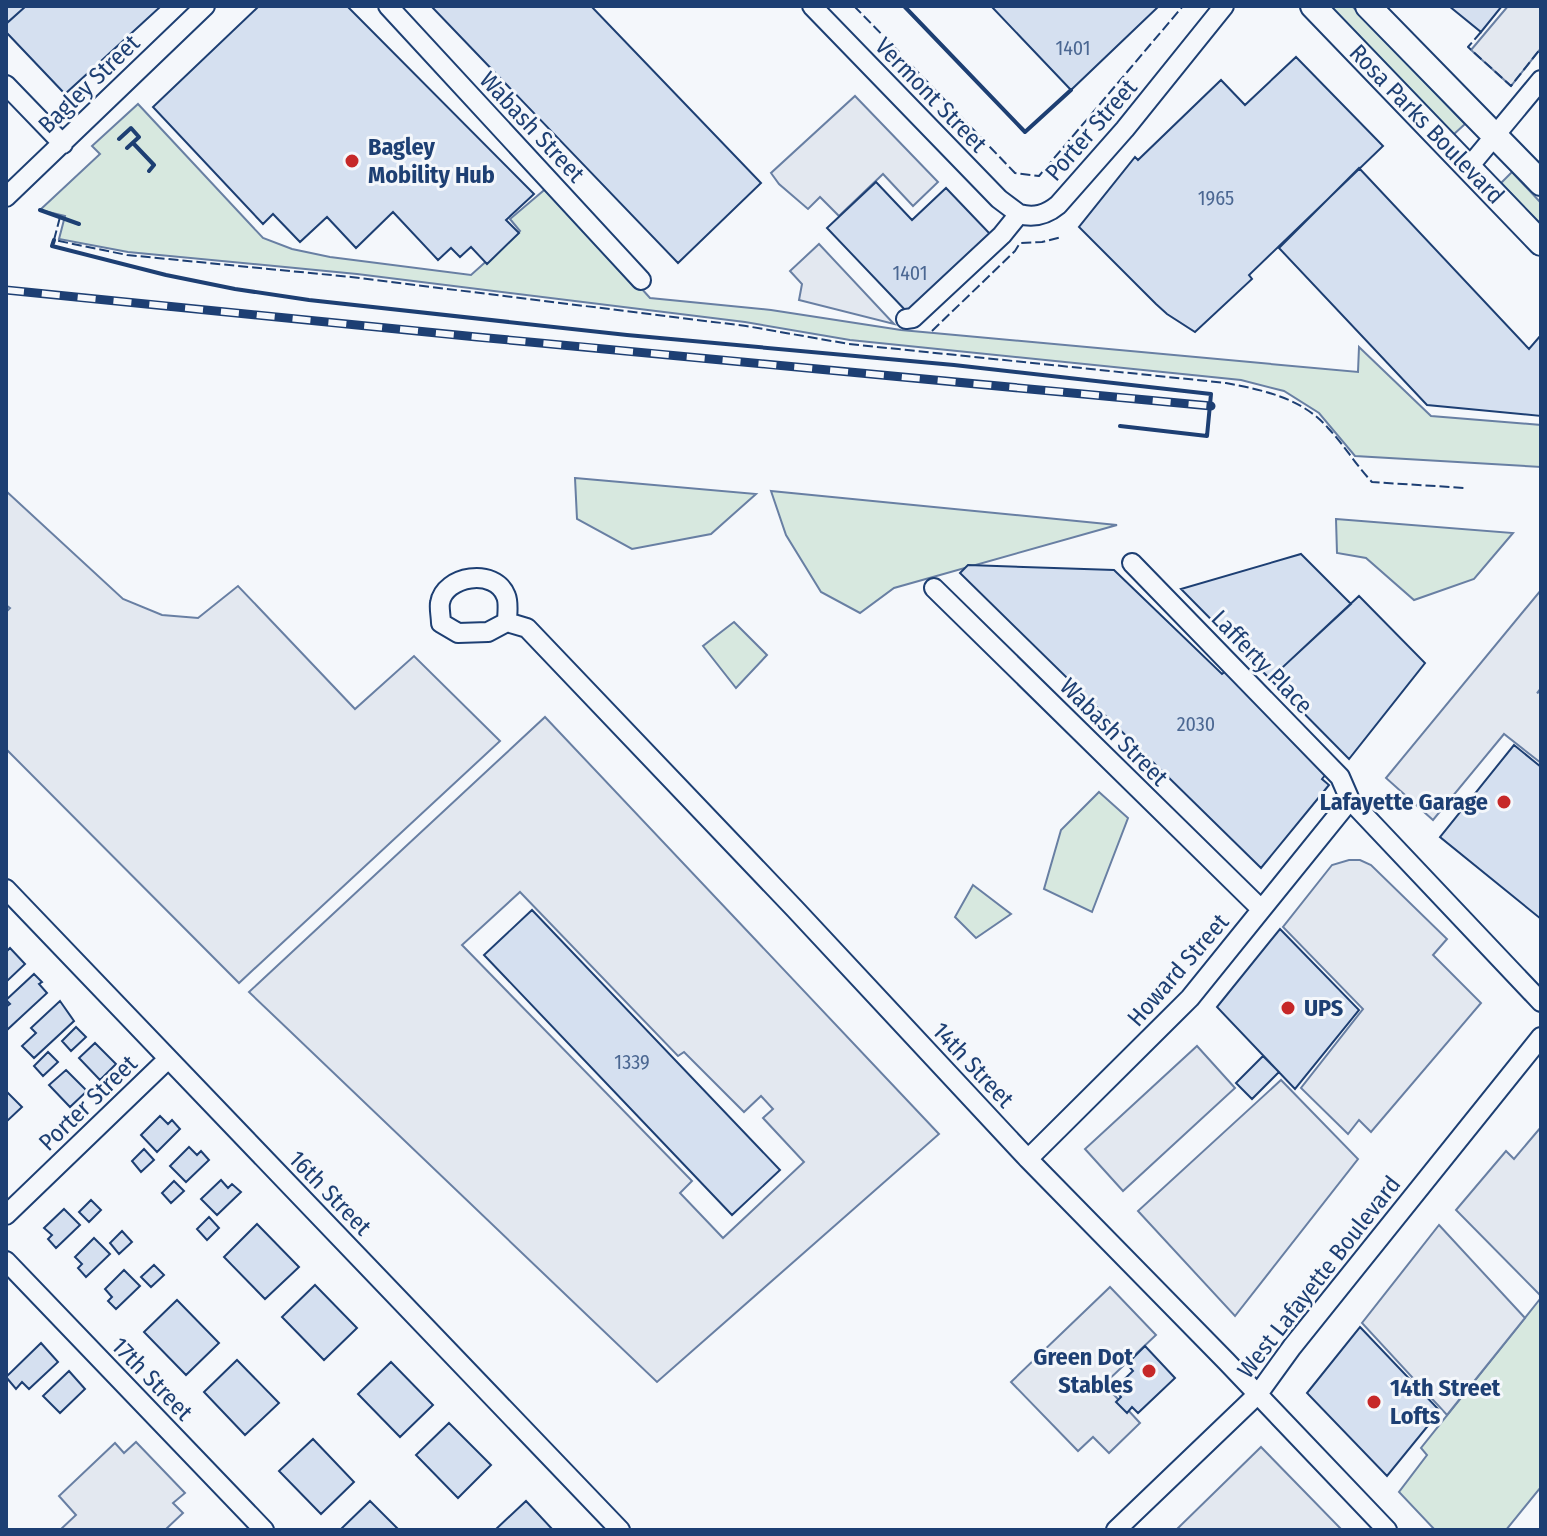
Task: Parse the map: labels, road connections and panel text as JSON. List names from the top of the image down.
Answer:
{
  "streets": {
    "main road": ["Rosa Parks Boulevard"],
    "street": [
      "Bagley Street",
      "Vermont Street",
      "Wabash Street",
      "Porter Street",
      "Lafferty Place",
      "Howard Street",
      "14th Street",
      "16th Street",
      "West Lafayette Boulevard",
      "17th Street"
    ]
  },
  "crossings": [
    ["Vermont Street", "Porter Street"],
    ["Wabash Street", "Howard Street"],
    ["Porter Street", "16th Street"],
    ["Lafferty Place", "Howard Street"],
    ["Howard Street", "14th Street"],
    ["14th Street", "West Lafayette Boulevard"]
  ],
  "places": [
    "Bagley Mobility Hub",
    "Lafayette Garage",
    "UPS",
    "Green Dot Stables",
    "14th Street Lofts"
  ],
  "house_numbers": [
    "1401",
    "1965",
    "1401",
    "2030",
    "1339"
  ]
}
